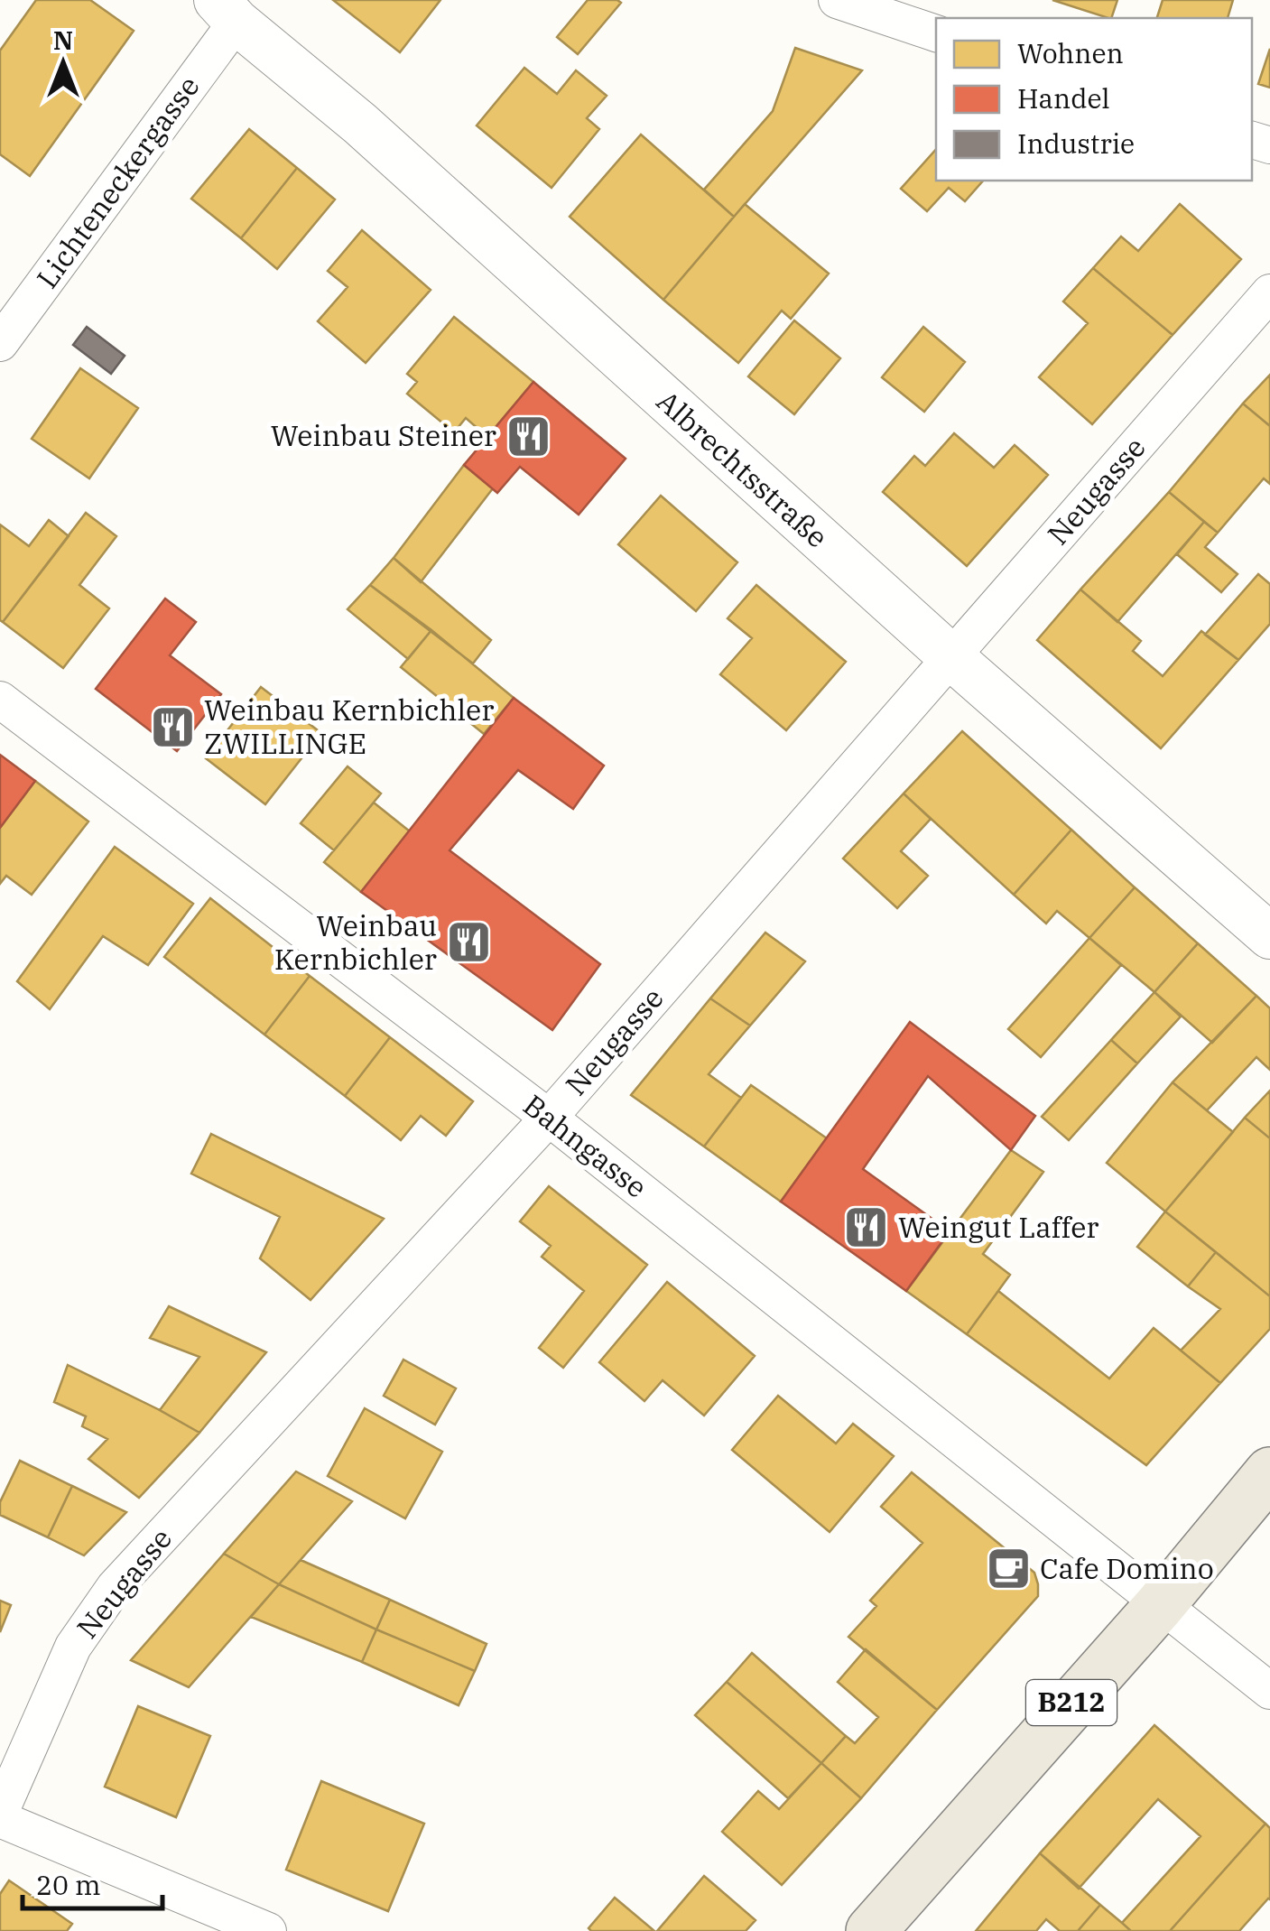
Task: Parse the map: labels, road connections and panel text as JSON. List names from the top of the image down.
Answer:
{
  "streets": {
    "main road": ["B212"],
    "street": [
      "Lichteneckergasse",
      "Albrechtsstraße",
      "Neugasse",
      "Bahngasse"
    ]
  },
  "crossings": [
    ["Lichteneckergasse", "Albrechtsstraße"],
    ["Albrechtsstraße", "Neugasse"],
    ["Neugasse", "Bahngasse"],
    ["Bahngasse", "B212"]
  ],
  "places": {
    "restaurant": [
      "Weinbau Steiner",
      "Weinbau Kernbichler ZWILLINGE",
      "Weinbau Kernbichler",
      "Weingut Laffer"
    ],
    "cafe": ["Cafe Domino"]
  },
  "legend": ["Wohnen", "Handel", "Industrie"],
  "scale_bar": "20 m",
  "north": "top"
}
